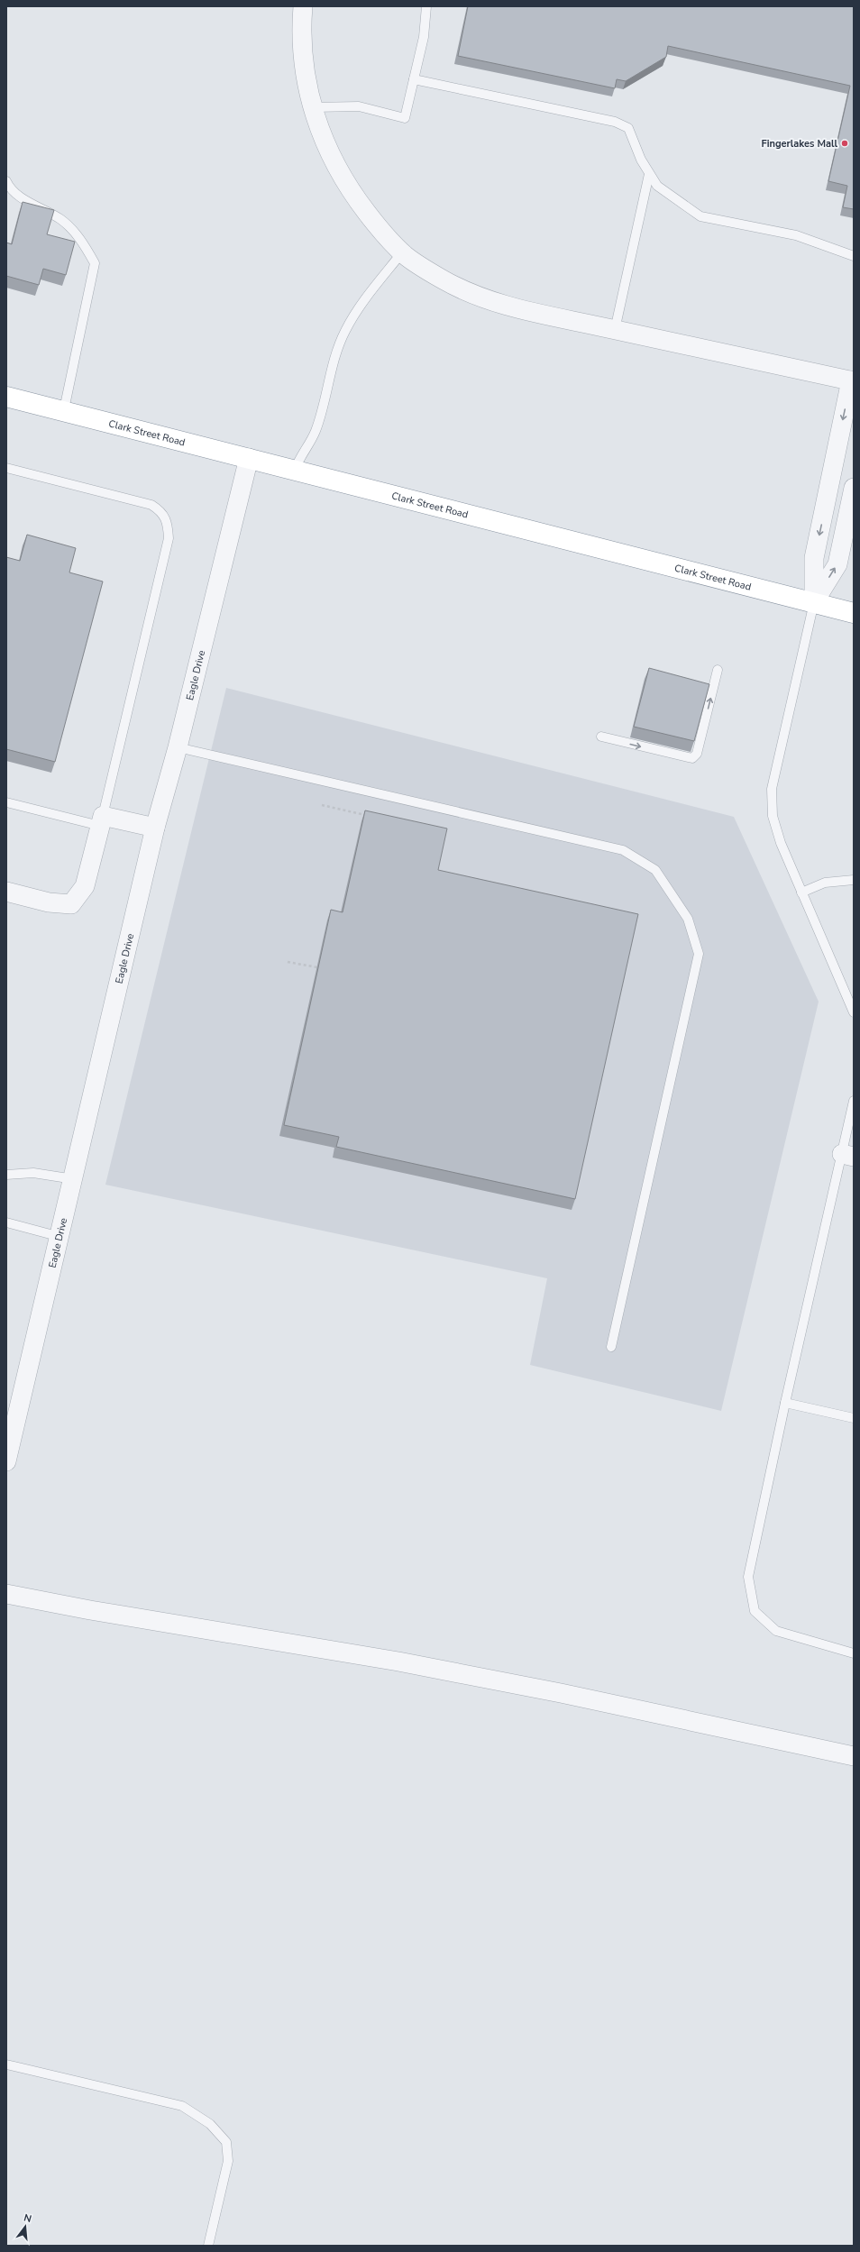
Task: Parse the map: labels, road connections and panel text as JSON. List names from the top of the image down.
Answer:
{
  "streets": {
    "highway": ["Clark Street Road"],
    "street": ["Eagle Drive"]
  },
  "crossings": [
    ["Clark Street Road", "Eagle Drive"]
  ],
  "places": ["Fingerlakes Mall"],
  "north": "top"
}
